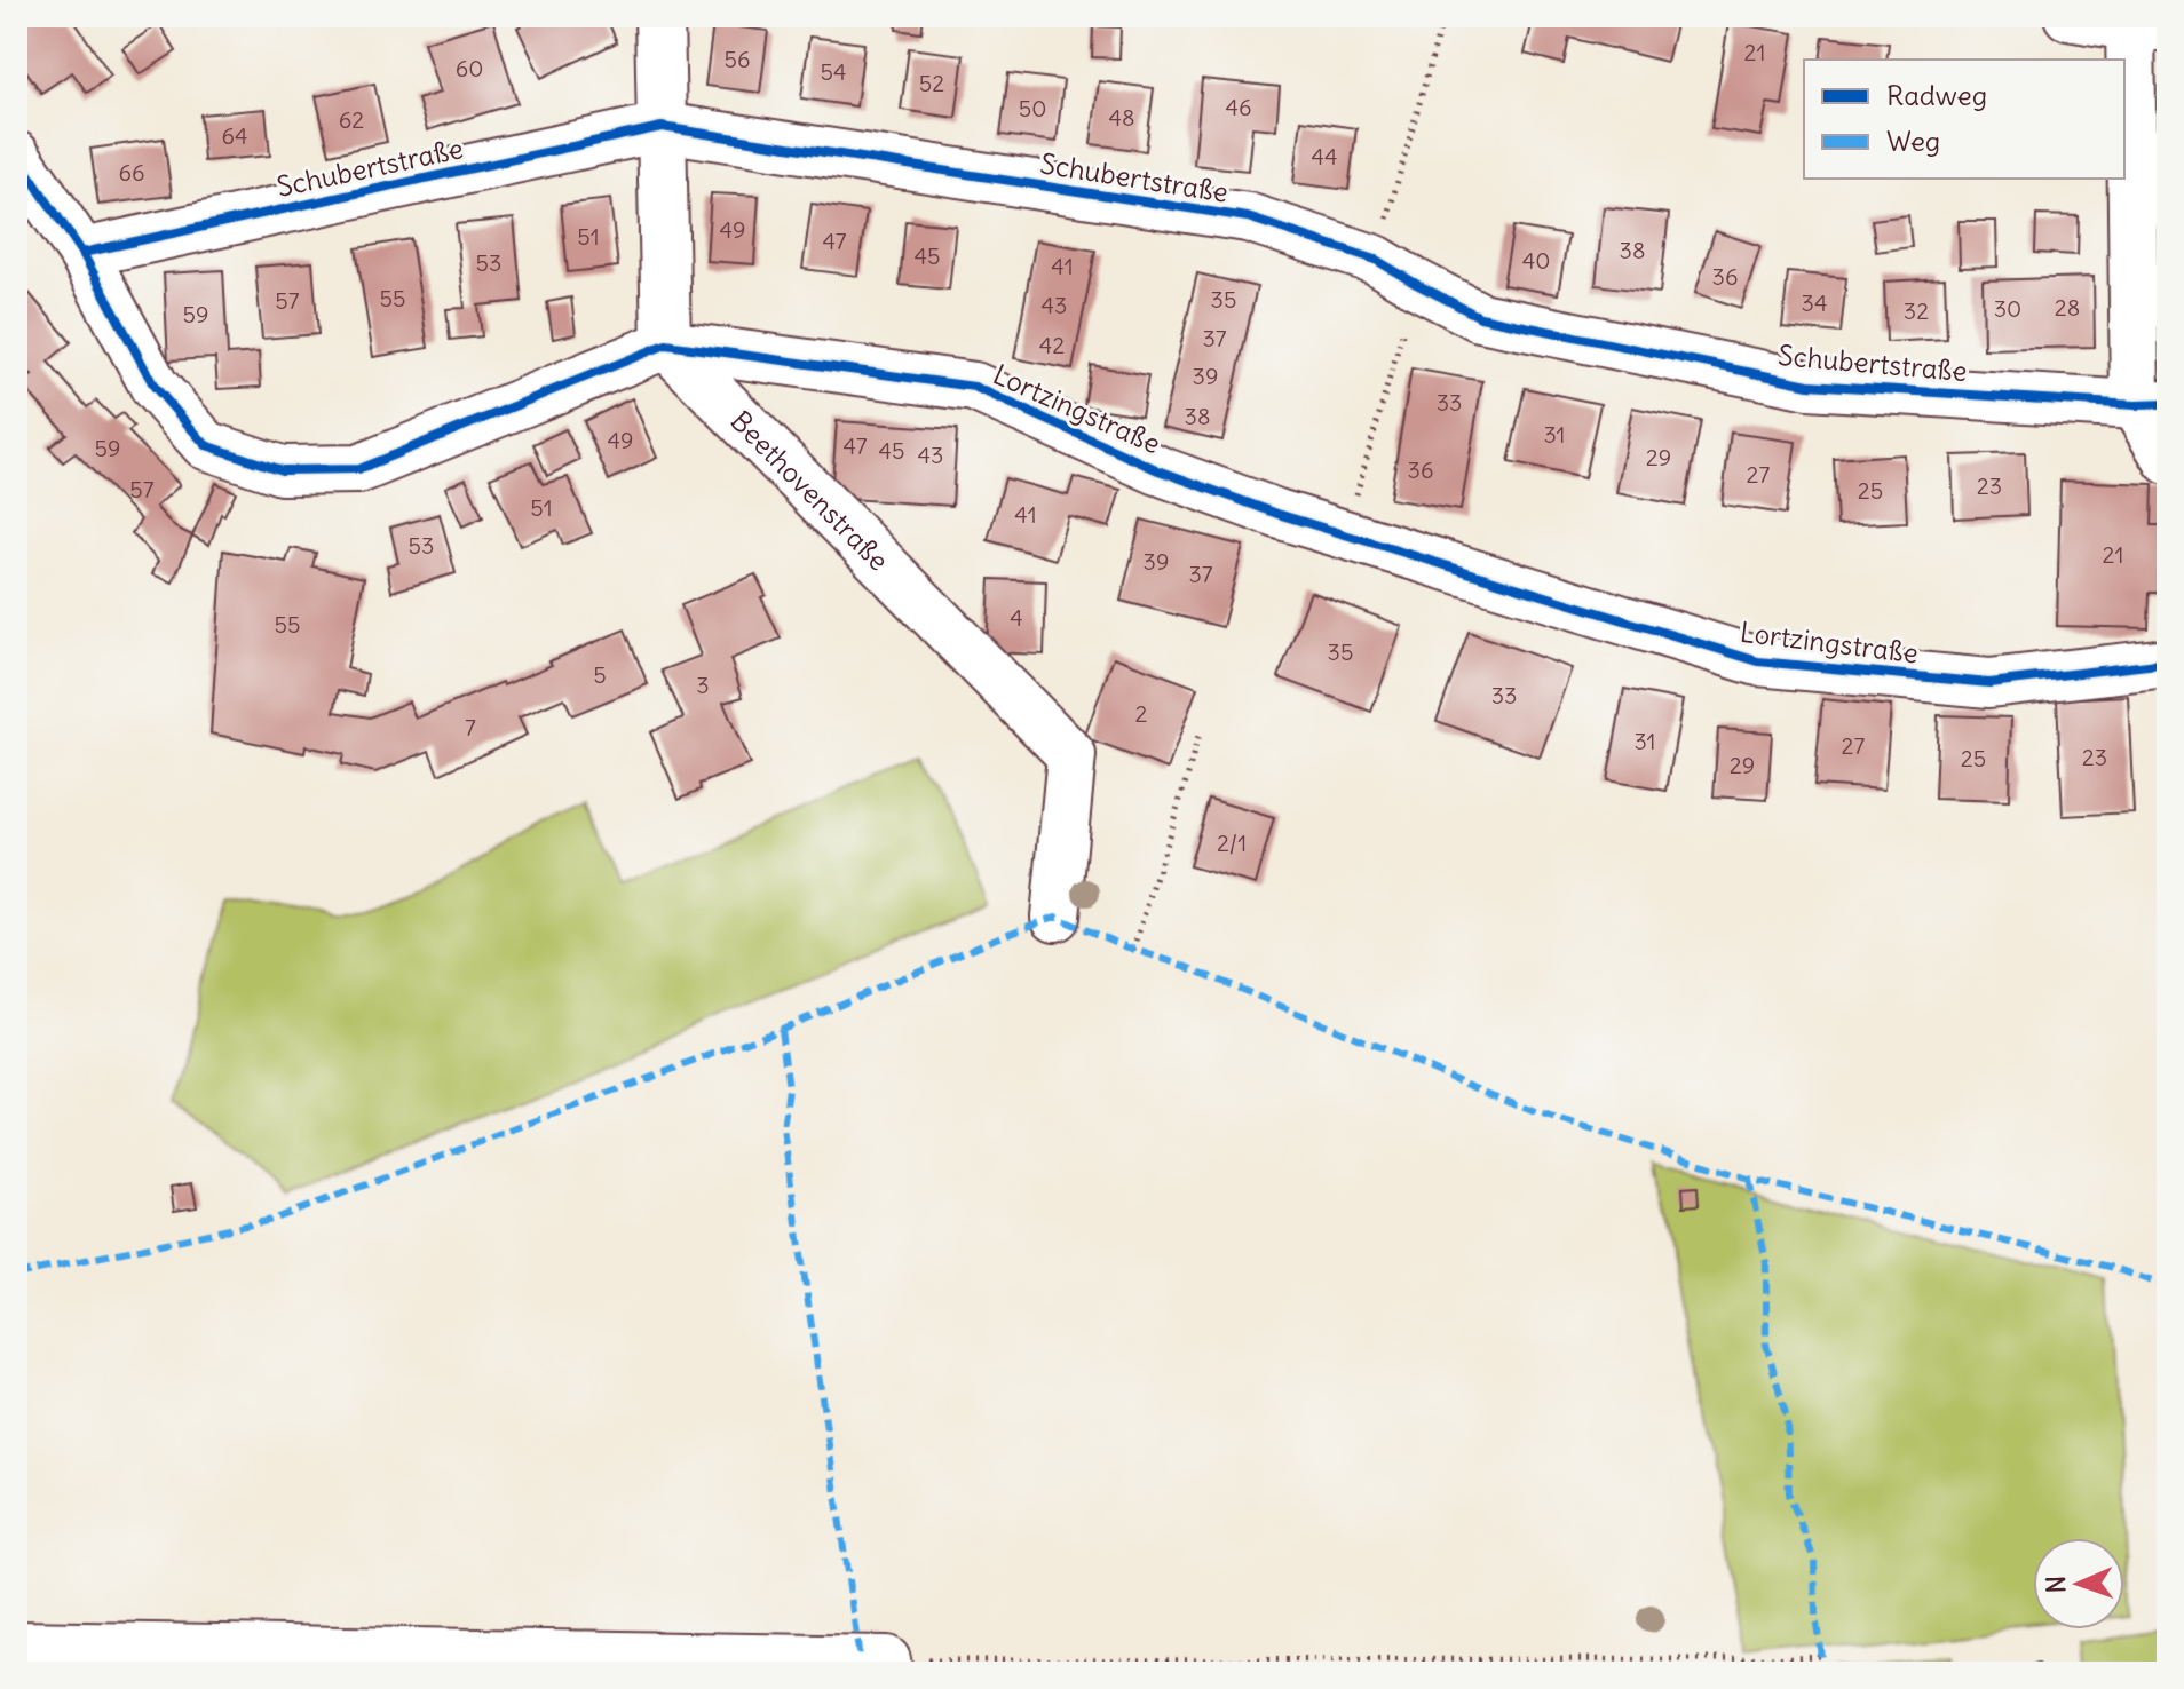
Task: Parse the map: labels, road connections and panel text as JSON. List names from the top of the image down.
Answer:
{
  "streets": {
    "street": ["Schubertstraße", "Lortzingstraße", "Beethovenstraße"]
  },
  "crossings": [
    ["Schubertstraße", "Lortzingstraße"],
    ["Lortzingstraße", "Beethovenstraße"]
  ],
  "house_numbers": [
    "21",
    "56",
    "60",
    "54",
    "52",
    "46",
    "50",
    "48",
    "62",
    "64",
    "44",
    "66",
    "49",
    "51",
    "47",
    "38",
    "45",
    "40",
    "53",
    "41",
    "36",
    "55",
    "35",
    "57",
    "34",
    "43",
    "28",
    "30",
    "32",
    "59",
    "37",
    "42",
    "39",
    "33",
    "38",
    "31",
    "49",
    "47",
    "59",
    "45",
    "43",
    "29",
    "36",
    "27",
    "23",
    "57",
    "25",
    "51",
    "41",
    "53",
    "21",
    "39",
    "37",
    "4",
    "55",
    "35",
    "5",
    "3",
    "33",
    "2",
    "7",
    "31",
    "27",
    "23",
    "25",
    "29",
    "2/1"
  ],
  "legend": ["Radweg", "Weg"],
  "north": "left"
}
